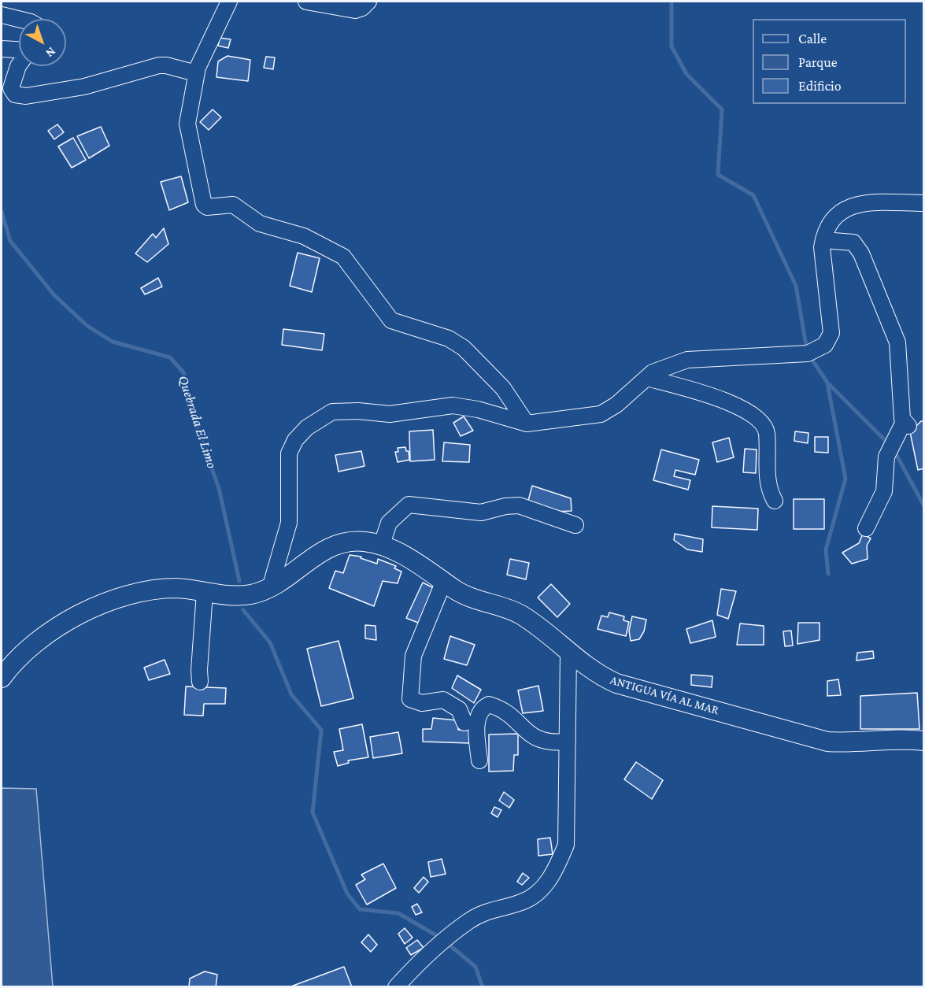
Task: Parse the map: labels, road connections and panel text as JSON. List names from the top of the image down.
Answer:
{
  "streets": {
    "main road": ["ANTIGUA VÍA AL MAR"]
  },
  "water": ["Quebrada El Limo"],
  "legend": ["Calle", "Parque", "Edificio"],
  "north": "bottom right"
}
